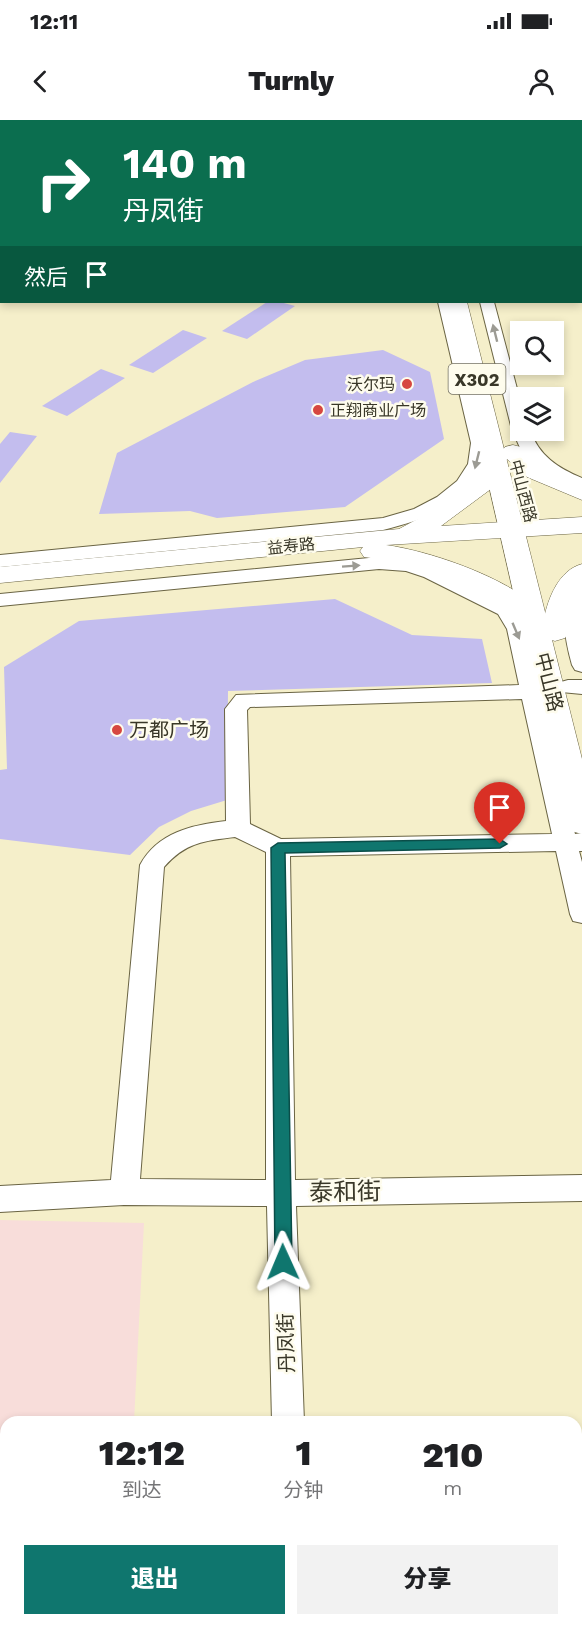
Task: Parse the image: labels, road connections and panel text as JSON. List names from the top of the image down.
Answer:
{
  "streets": {
    "main road": [
      "X302",
      "中山西路",
      "益寿路",
      "中山路"
    ],
    "street": ["泰和街", "丹凤街"]
  },
  "crossings": [
    ["中山西路", "益寿路"],
    ["中山西路", "中山路"],
    ["益寿路", "中山路"],
    ["泰和街", "丹凤街"]
  ],
  "places": ["沃尔玛", "正翔商业广场", "万都广场"],
  "page": {
    "status": "12:11",
    "header": "Turnly",
    "turn": ["140 m", "丹凤街"],
    "then": "然后",
    "eta": [
      "12:12",
      "到达",
      "1",
      "分钟",
      "210",
      "m"
    ],
    "buttons": ["退出", "分享"]
  }
}
